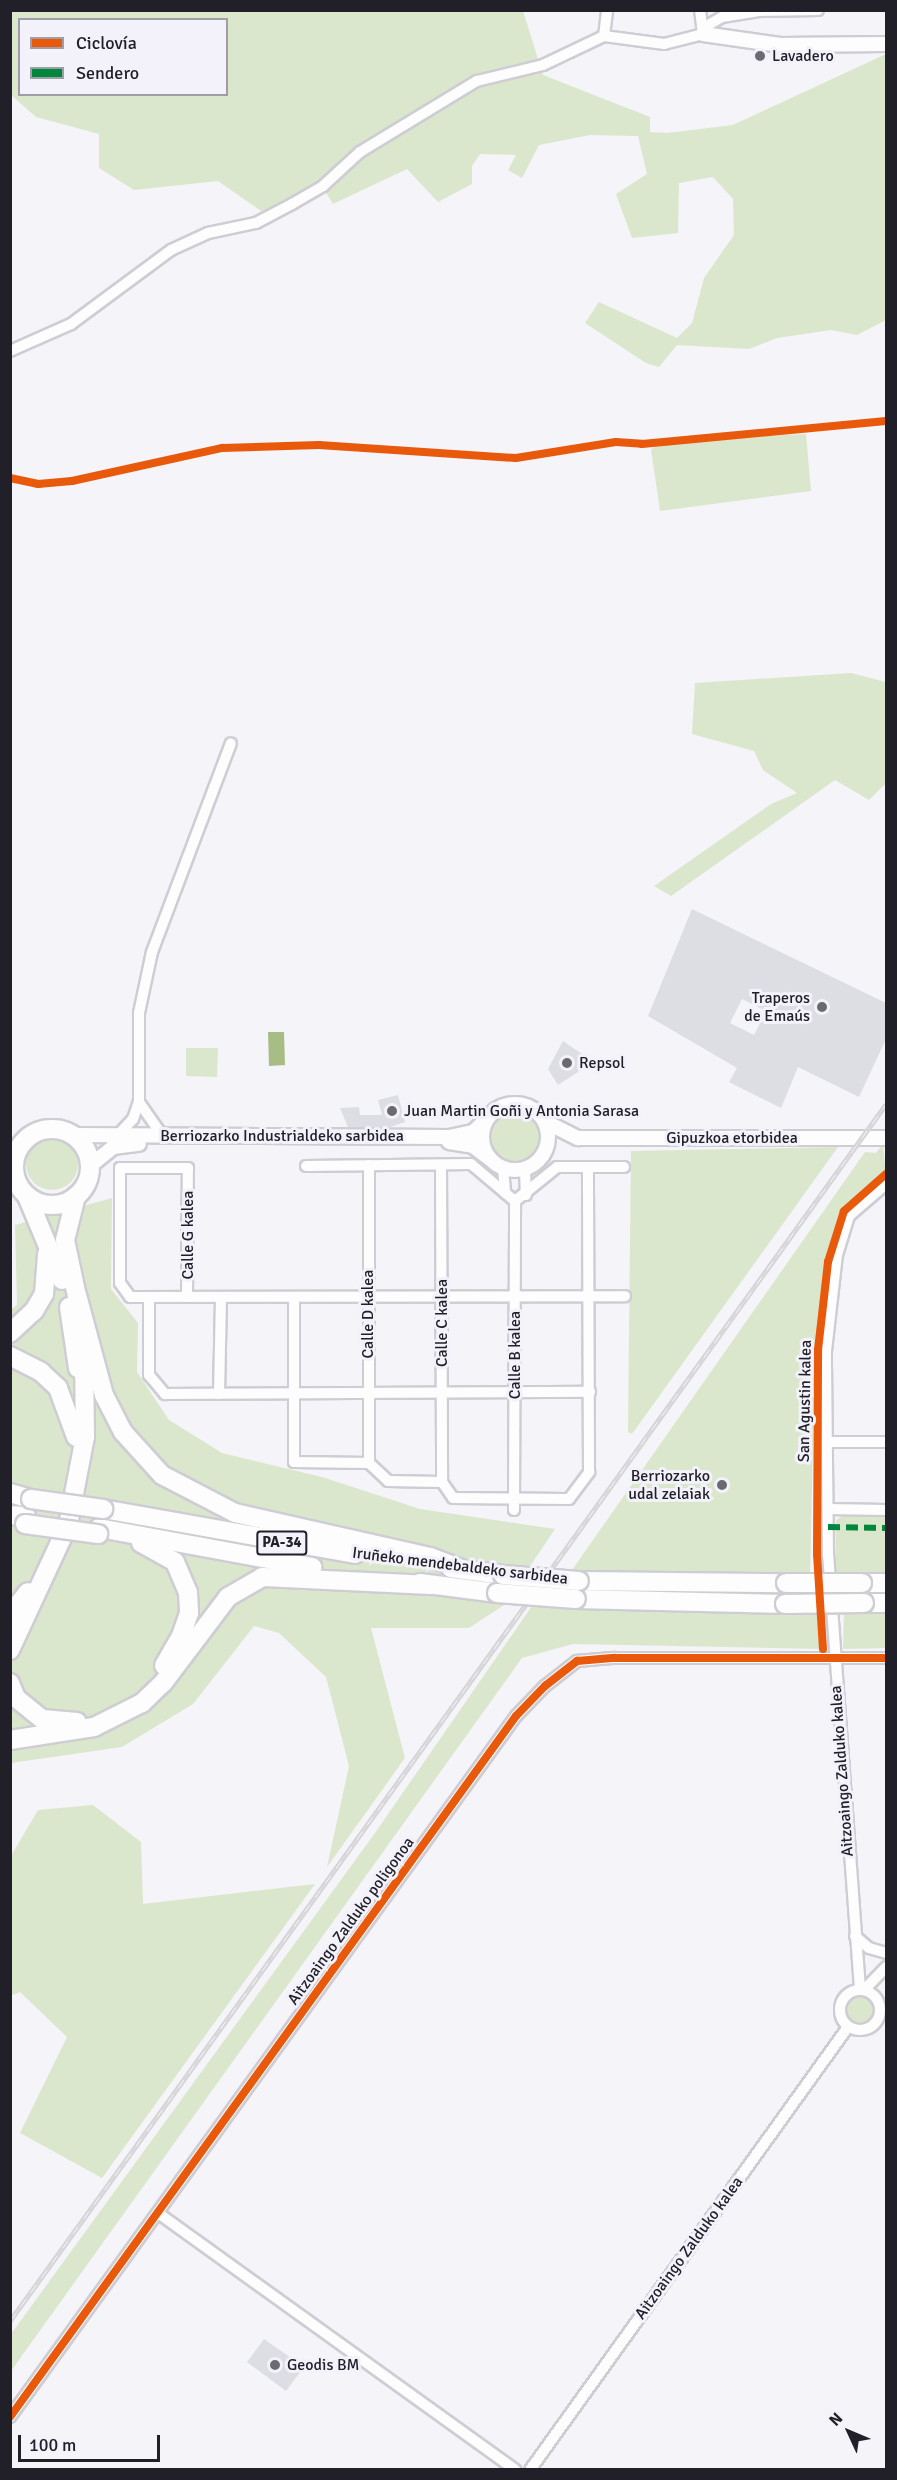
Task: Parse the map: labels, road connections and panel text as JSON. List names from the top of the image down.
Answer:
{
  "streets": {
    "highway": ["PA-34", "Iruñeko mendebaldeko sarbidea"],
    "main road": ["Berriozarko Industrialdeko sarbidea", "Gipuzkoa etorbidea"],
    "street": [
      "Calle G kalea",
      "Calle D kalea",
      "Calle C kalea",
      "Calle B kalea",
      "San Agustin kalea",
      "Aitzoaingo Zalduko kalea",
      "Aitzoaingo Zalduko poligonoa"
    ]
  },
  "crossings": [
    ["Berriozarko Industrialdeko sarbidea", "Gipuzkoa etorbidea"],
    ["San Agustin kalea", "Aitzoaingo Zalduko kalea"],
    ["San Agustin kalea", "Aitzoaingo Zalduko poligonoa"],
    ["Aitzoaingo Zalduko kalea", "Aitzoaingo Zalduko poligonoa"]
  ],
  "places": [
    "Lavadero",
    "Traperos de Emaús",
    "Repsol",
    "Juan Martin Goñi y Antonia Sarasa",
    "Berriozarko udal zelaiak",
    "Geodis BM"
  ],
  "legend": ["Ciclovía", "Sendero"],
  "scale_bar": "100 m",
  "north": "top left"
}
